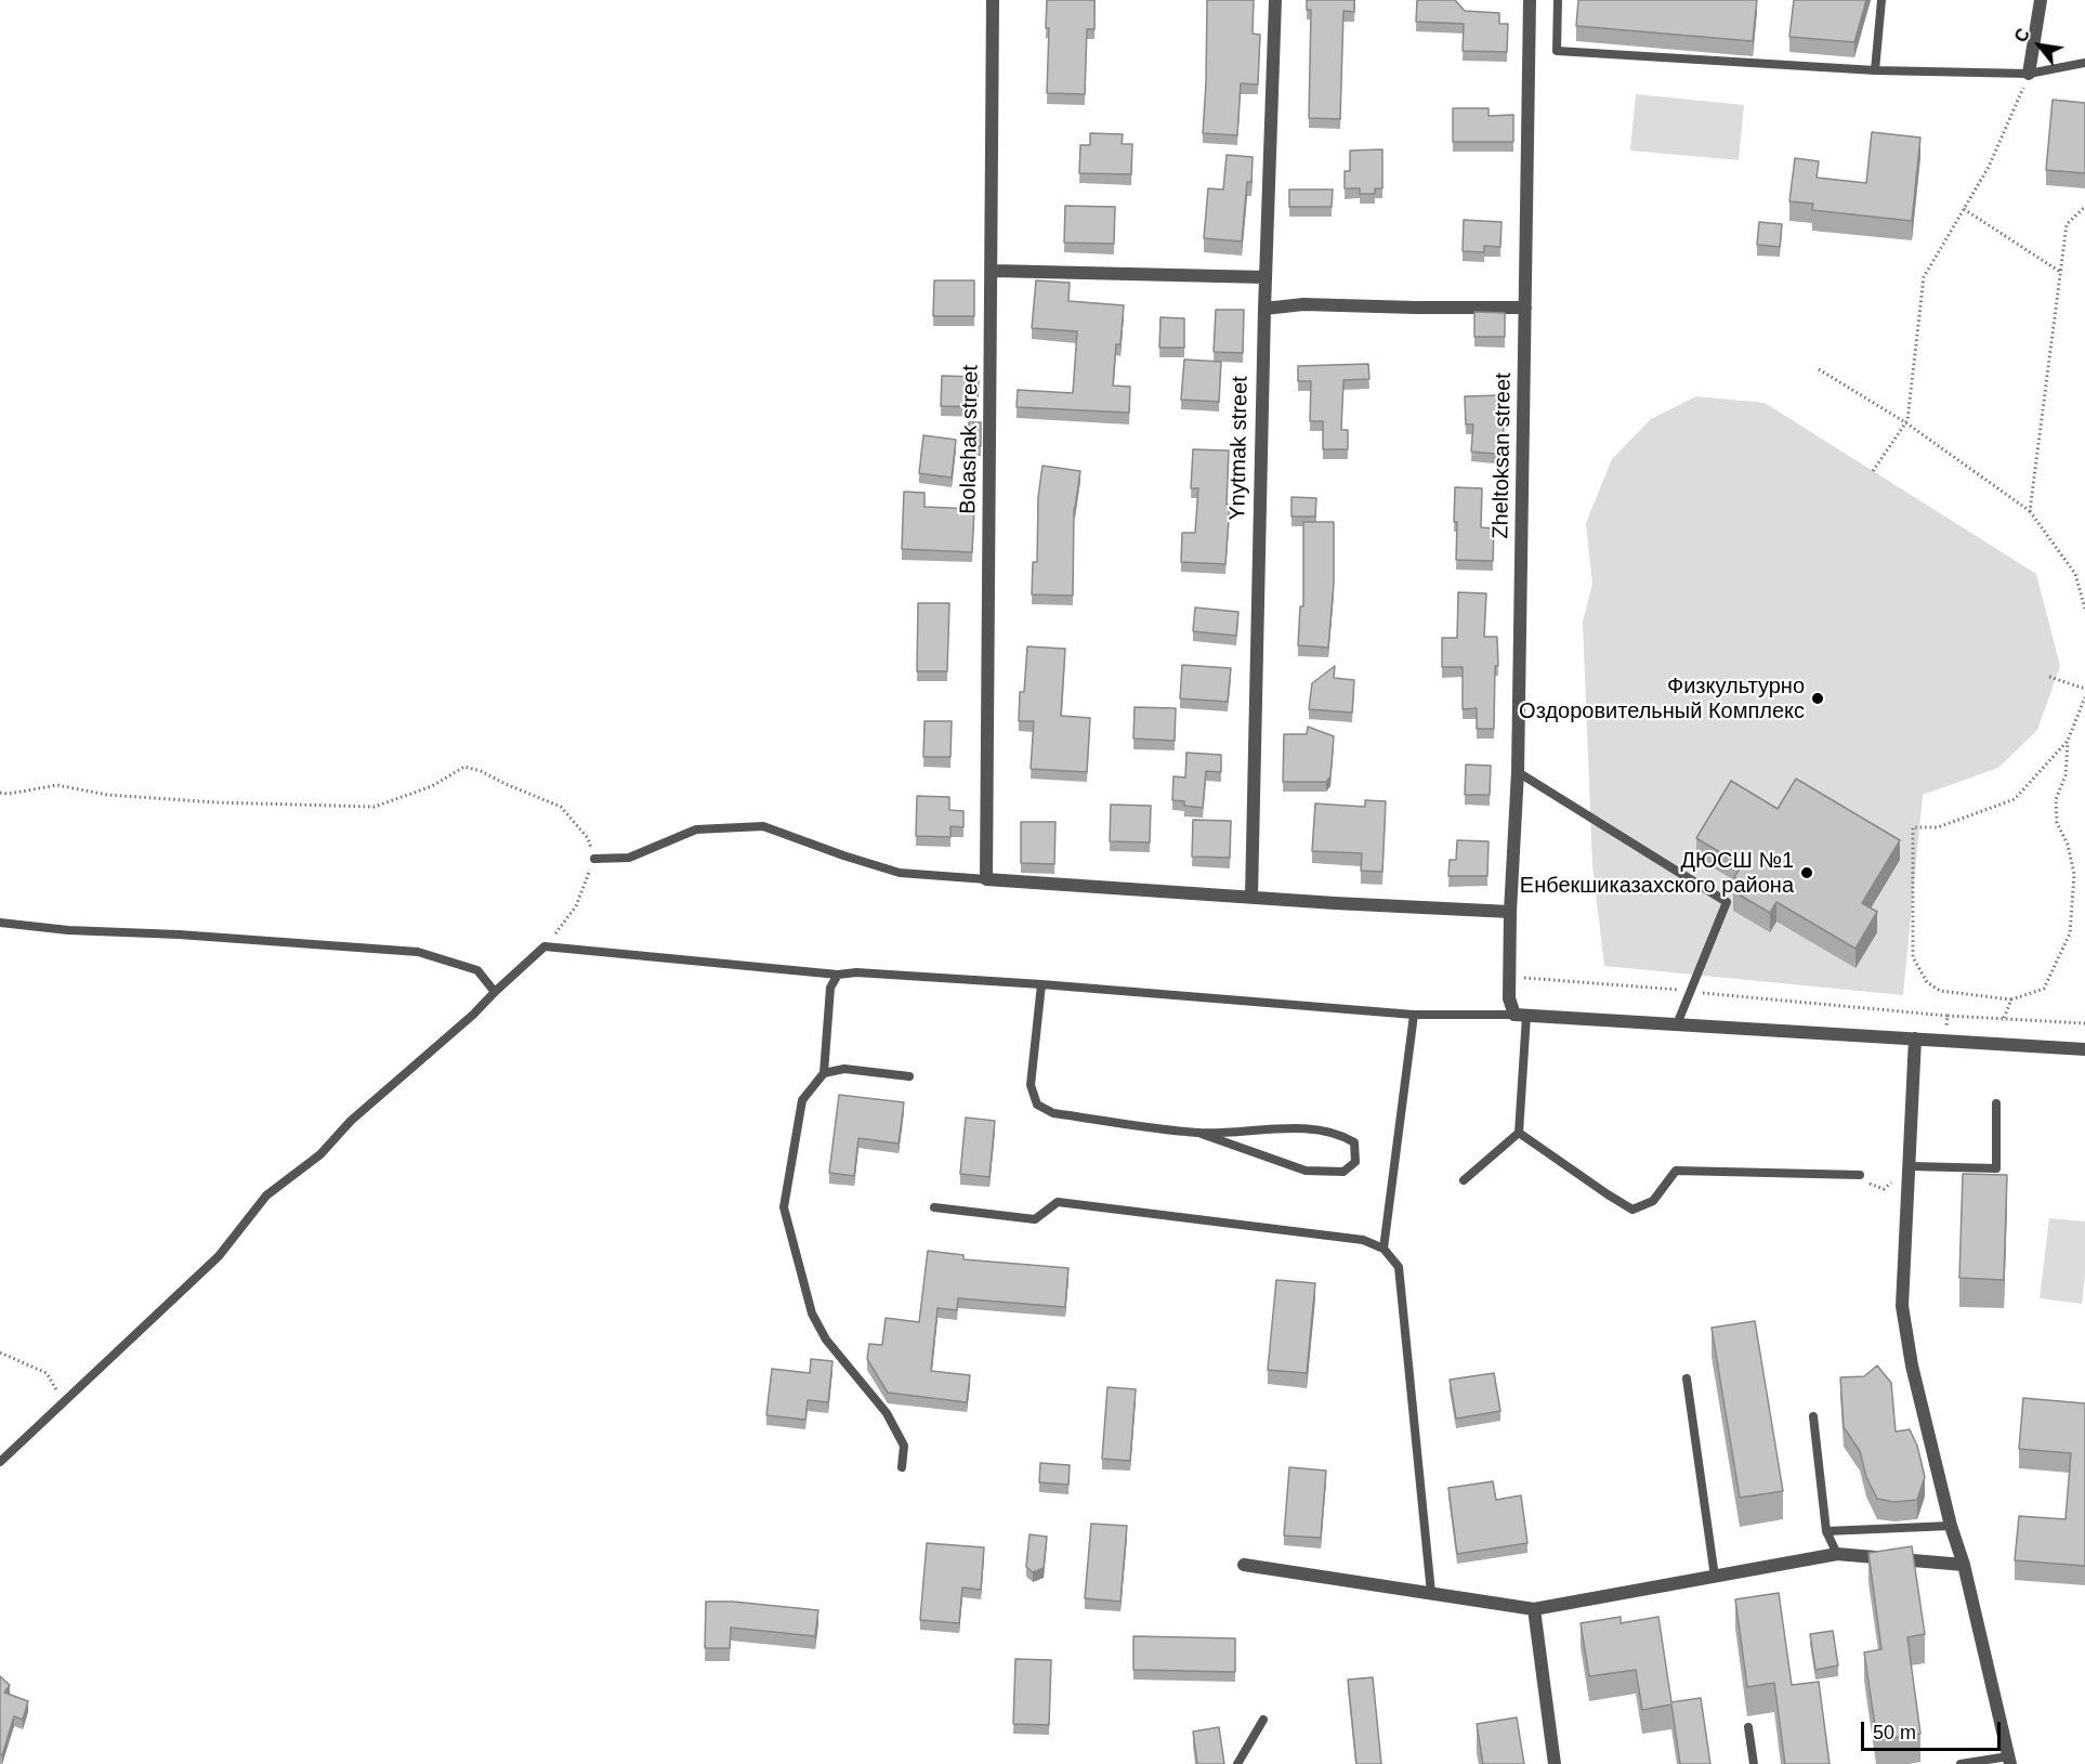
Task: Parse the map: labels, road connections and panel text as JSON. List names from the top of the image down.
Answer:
{
  "streets": {
    "street": ["Bolashak street", "Ynytmak street", "Zheltoksan street"]
  },
  "places": ["Физкультурно Оздоровительный Комплекс", "ДЮСШ №1 Енбекшиказахского района"],
  "scale_bar": "50 m",
  "north": "top left"
}
